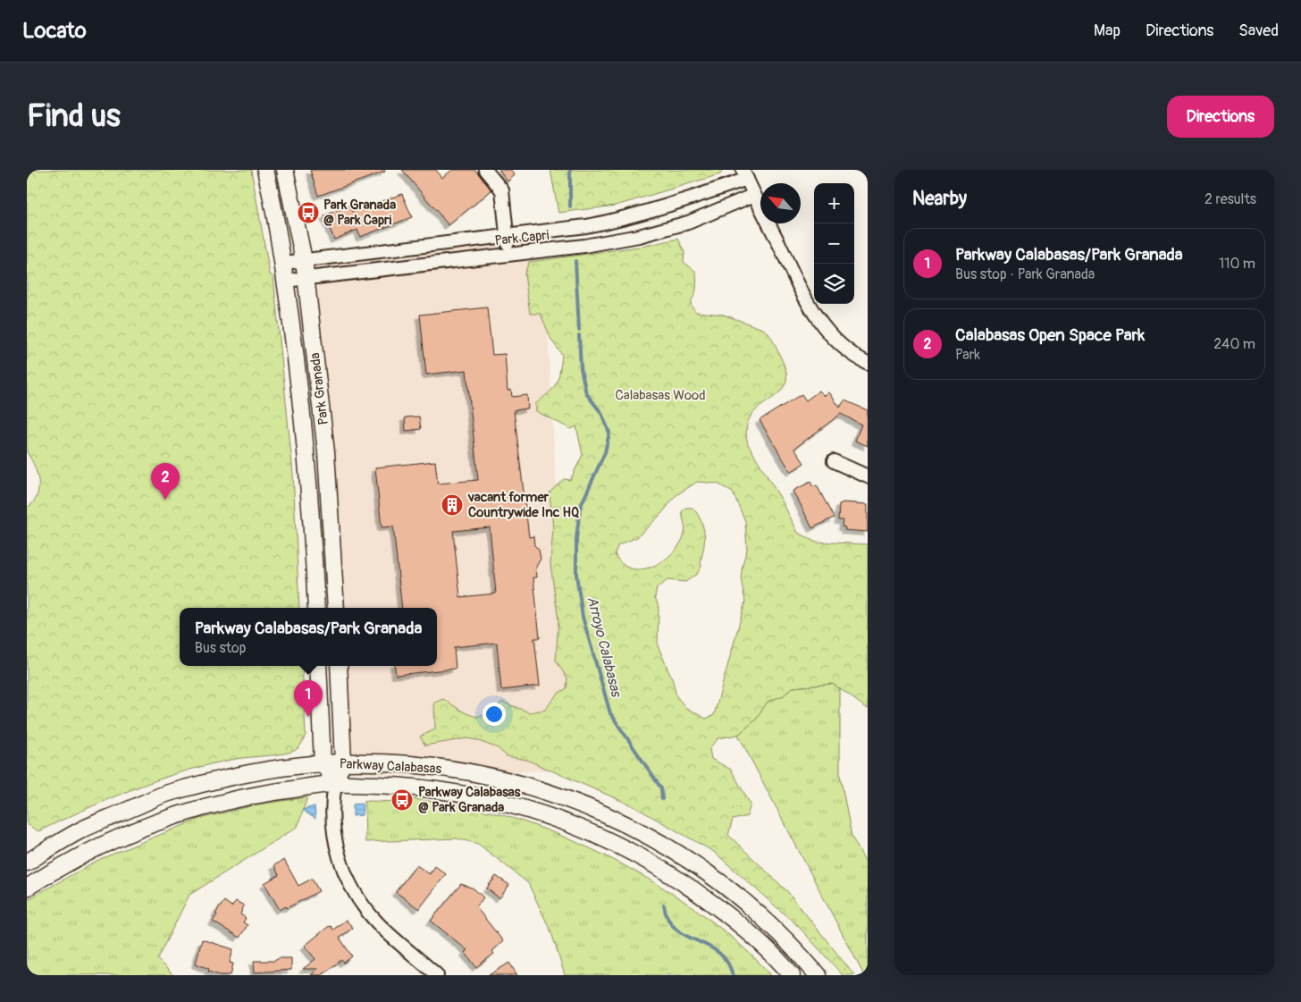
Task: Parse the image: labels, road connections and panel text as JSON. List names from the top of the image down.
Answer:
{
  "streets": {
    "street": ["Park Capri", "Park Granada", "Parkway Calabasas"]
  },
  "crossings": [
    ["Park Capri", "Park Granada"]
  ],
  "water": ["Arroyo Calabasas"],
  "parks": ["Calabasas Wood"],
  "places": {
    "bus stop": ["Park Granada @ Park Capri", "Parkway Calabasas @ Park Granada"],
    "building": ["vacant former Countrywide Inc HQ"]
  },
  "north": "top left",
  "page": {
    "header": "Locato",
    "nav": ["Map", "Directions", "Saved"],
    "buttons": "Directions",
    "title": "Find us",
    "heading": ["Nearby", "2 results"],
    "map_buttons": ["+", "−"],
    "list": [
      {
        "mark": "1",
        "name": "Parkway Calabasas/Park Granada",
        "note": "Bus stop · Park Granada",
        "value": "110 m"
      },
      {
        "mark": "2",
        "name": "Calabasas Open Space Park",
        "note": "Park",
        "value": "240 m"
      }
    ],
    "pins": ["2", "1"],
    "popup": ["Parkway Calabasas/Park Granada", "Bus stop"]
  }
}
